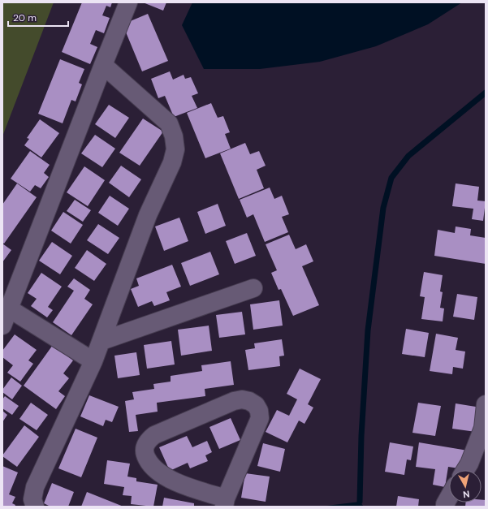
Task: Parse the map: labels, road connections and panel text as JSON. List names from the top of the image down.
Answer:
{
  "scale_bar": "20 m",
  "north": "bottom"
}
